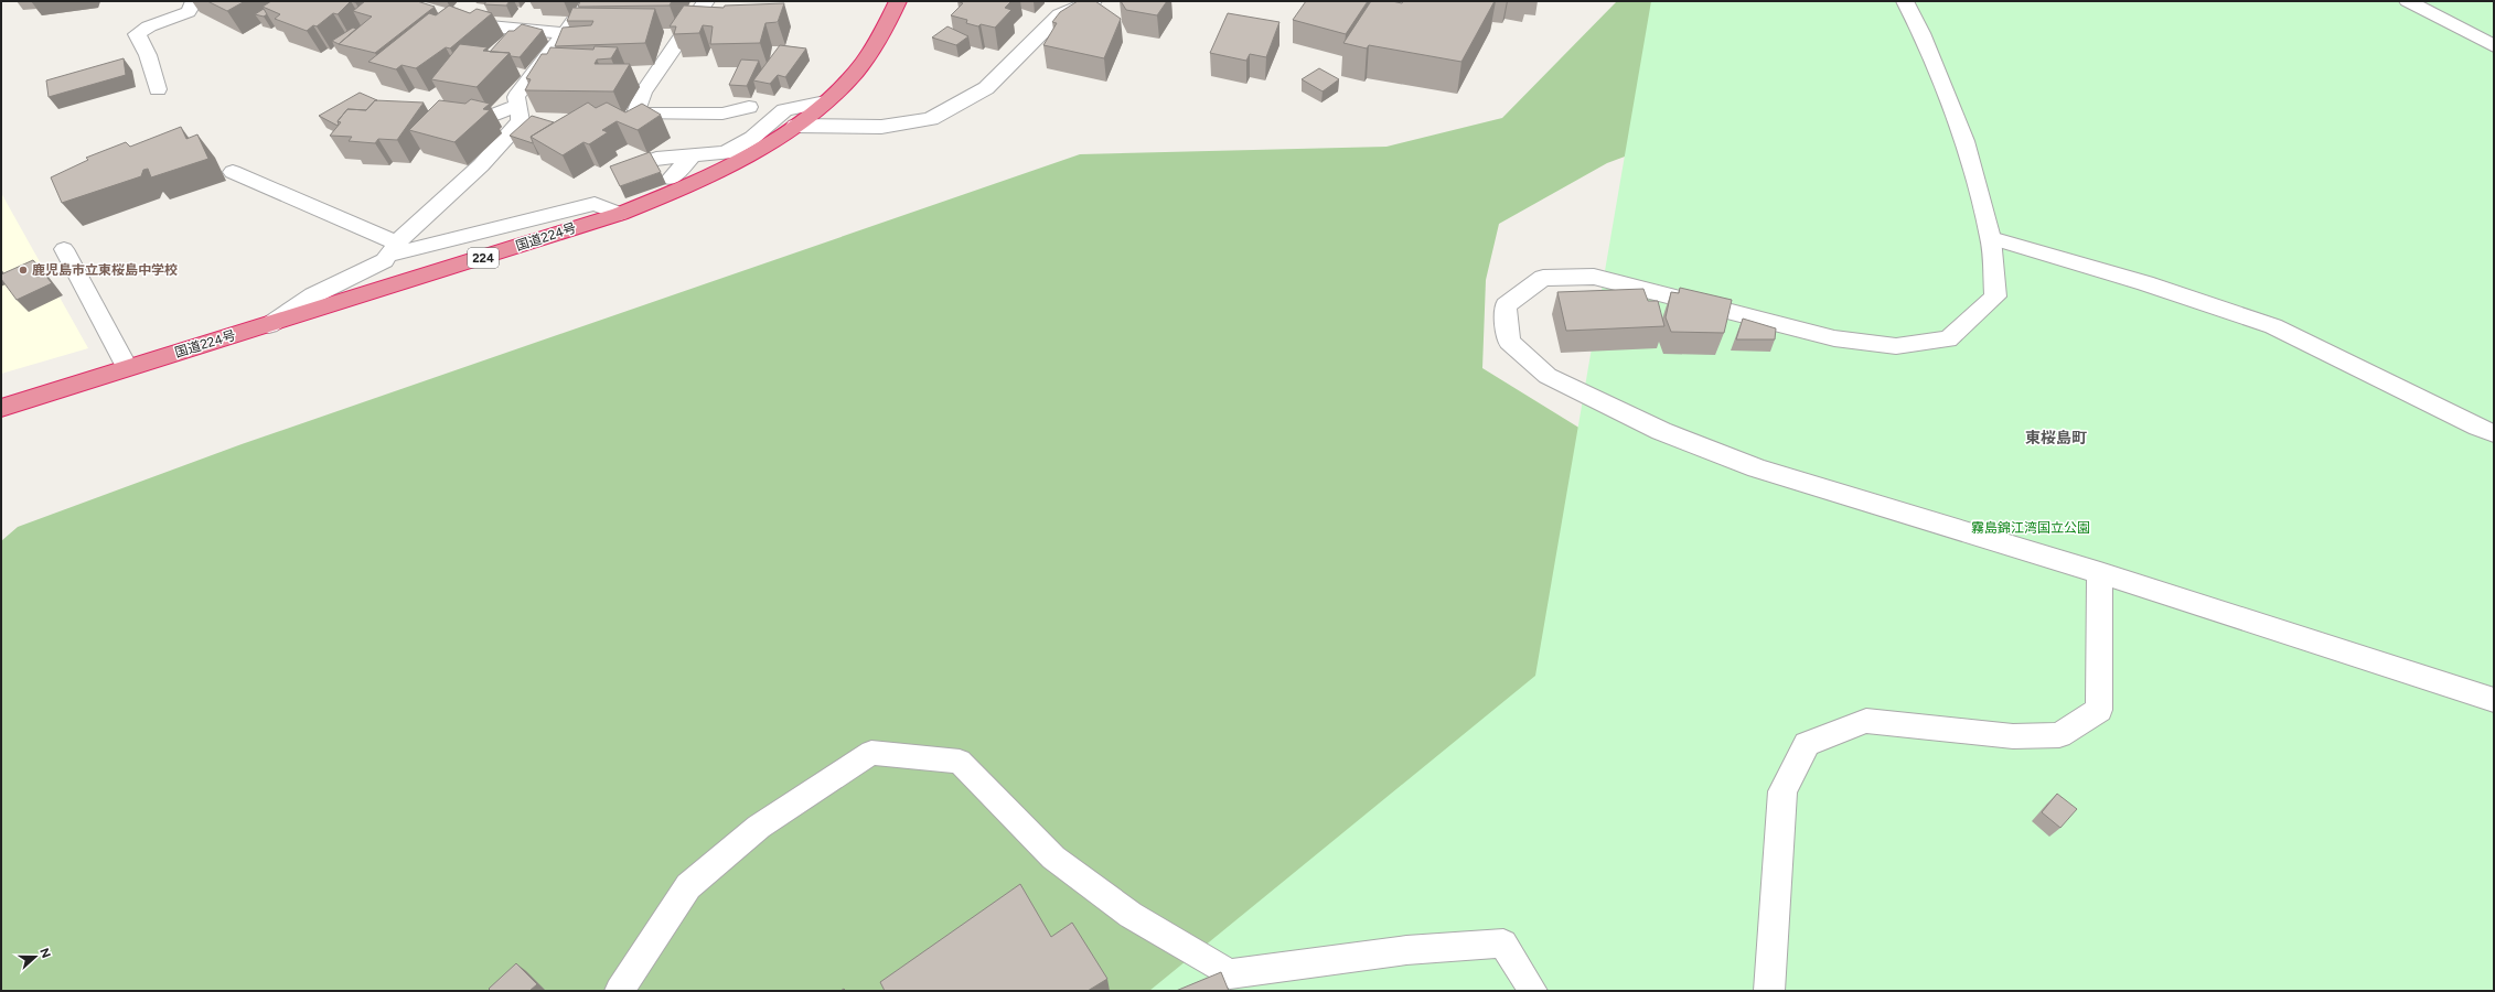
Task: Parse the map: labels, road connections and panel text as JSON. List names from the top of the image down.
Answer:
{
  "streets": {
    "highway": ["国道224号", "224"]
  },
  "districts": ["東桜島町"],
  "parks": ["霧島錦江湾国立公園"],
  "places": ["鹿児島市立東桜島中学校"],
  "north": "right"
}
